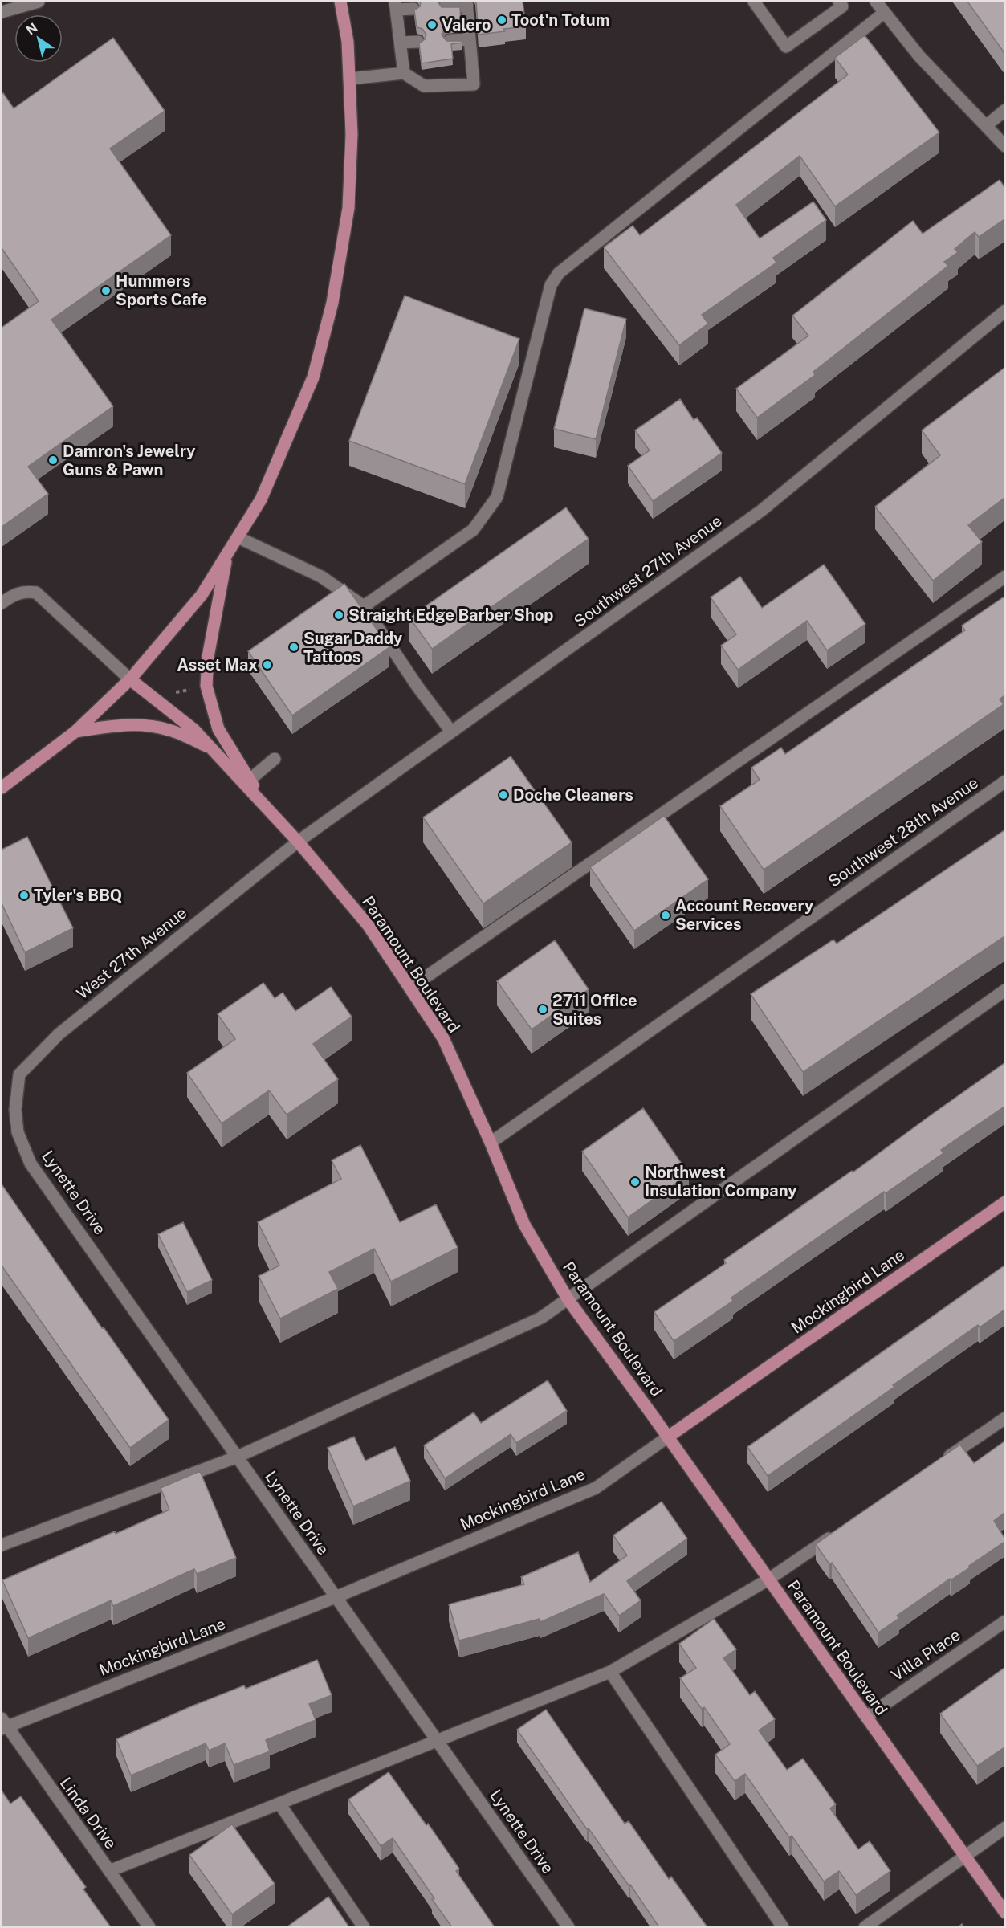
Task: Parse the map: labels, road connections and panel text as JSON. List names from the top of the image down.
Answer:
{
  "streets": {
    "main road": ["Paramount Boulevard", "Mockingbird Lane"],
    "street": [
      "Southwest 27th Avenue",
      "Southwest 28th Avenue",
      "West 27th Avenue",
      "Lynette Drive",
      "Villa Place",
      "Linda Drive"
    ]
  },
  "crossings": [
    ["Southwest 27th Avenue", "West 27th Avenue"],
    ["Southwest 27th Avenue", "Paramount Boulevard"],
    ["Southwest 28th Avenue", "Paramount Boulevard"],
    ["West 27th Avenue", "Paramount Boulevard"],
    ["West 27th Avenue", "Lynette Drive"],
    ["Paramount Boulevard", "Mockingbird Lane"],
    ["Paramount Boulevard", "Villa Place"],
    ["Lynette Drive", "Mockingbird Lane"],
    ["Mockingbird Lane", "Linda Drive"]
  ],
  "places": [
    "Toot'n Totum",
    "Valero",
    "Hummers Sports Cafe",
    "Damron's Jewelry Guns & Pawn",
    "Straight Edge Barber Shop",
    "Sugar Daddy Tattoos",
    "Asset Max",
    "Doche Cleaners",
    "Tyler's BBQ",
    "Account Recovery Services",
    "2711 Office Suites",
    "Northwest Insulation Company"
  ],
  "north": "top left"
}
